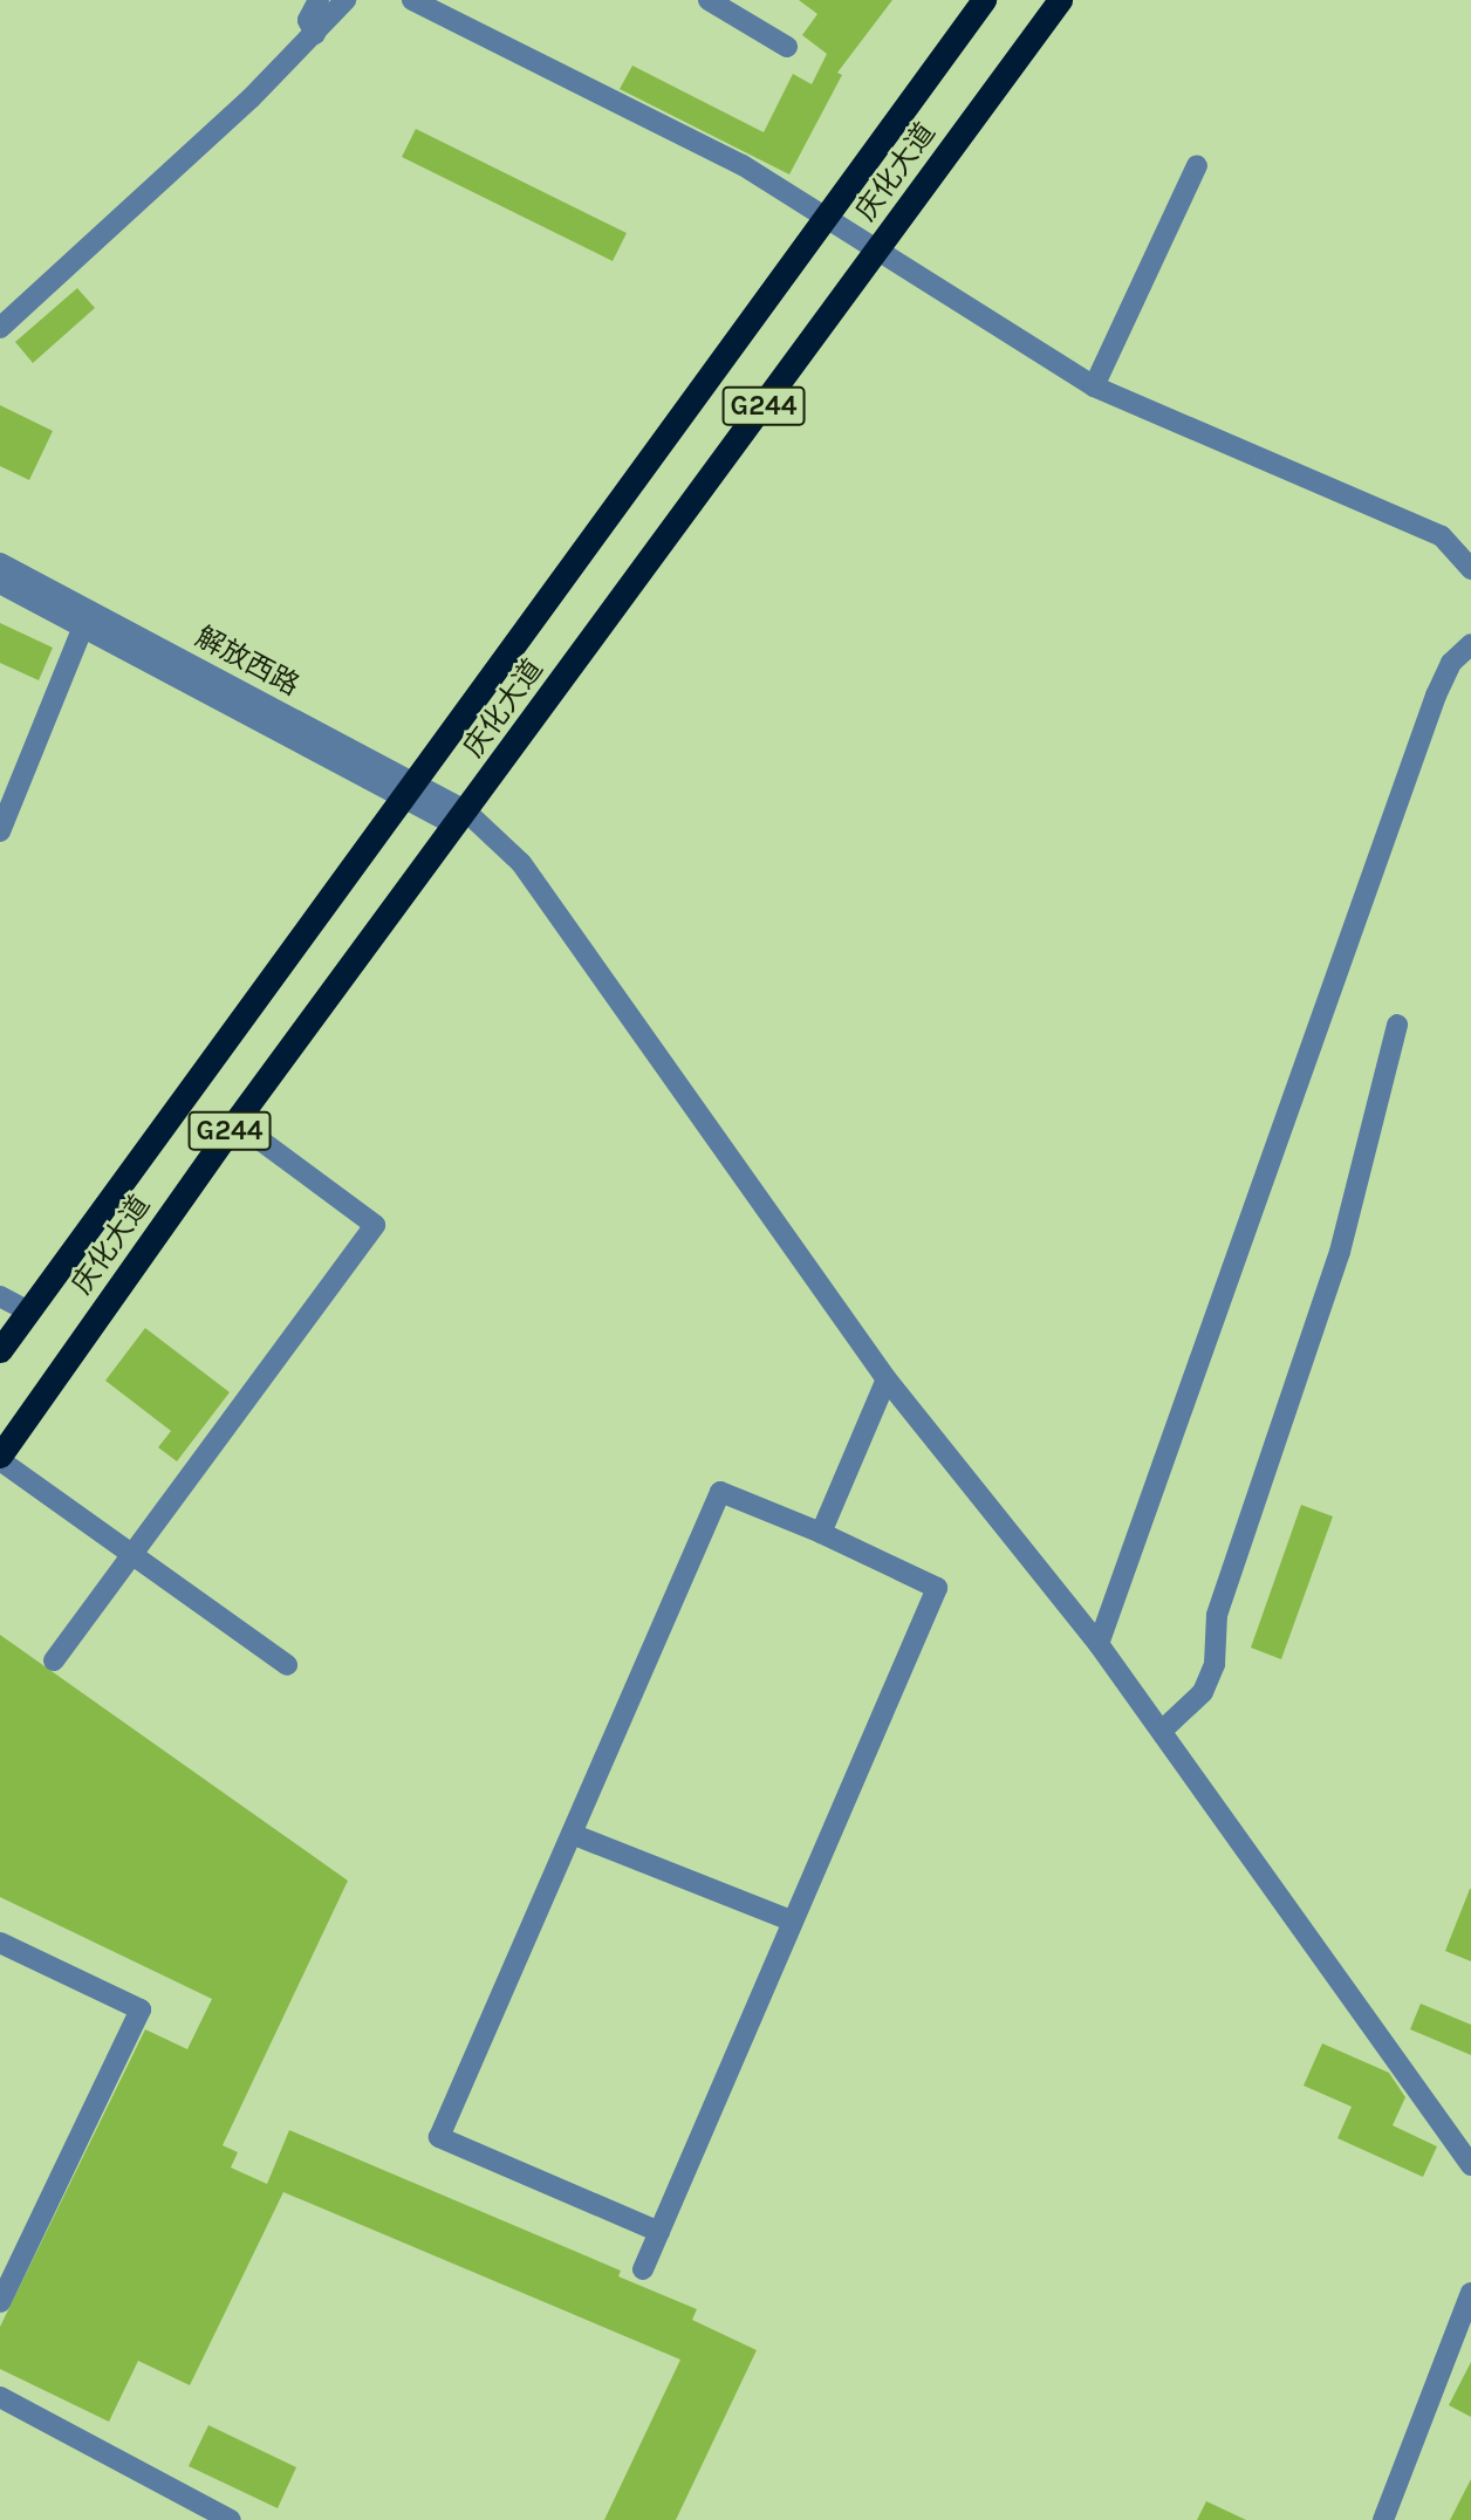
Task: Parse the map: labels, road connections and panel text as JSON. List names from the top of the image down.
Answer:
{
  "streets": {
    "highway": ["庆化大道", "G244"],
    "street": ["解放西路"]
  },
  "crossings": [
    ["庆化大道", "解放西路"]
  ]
}
